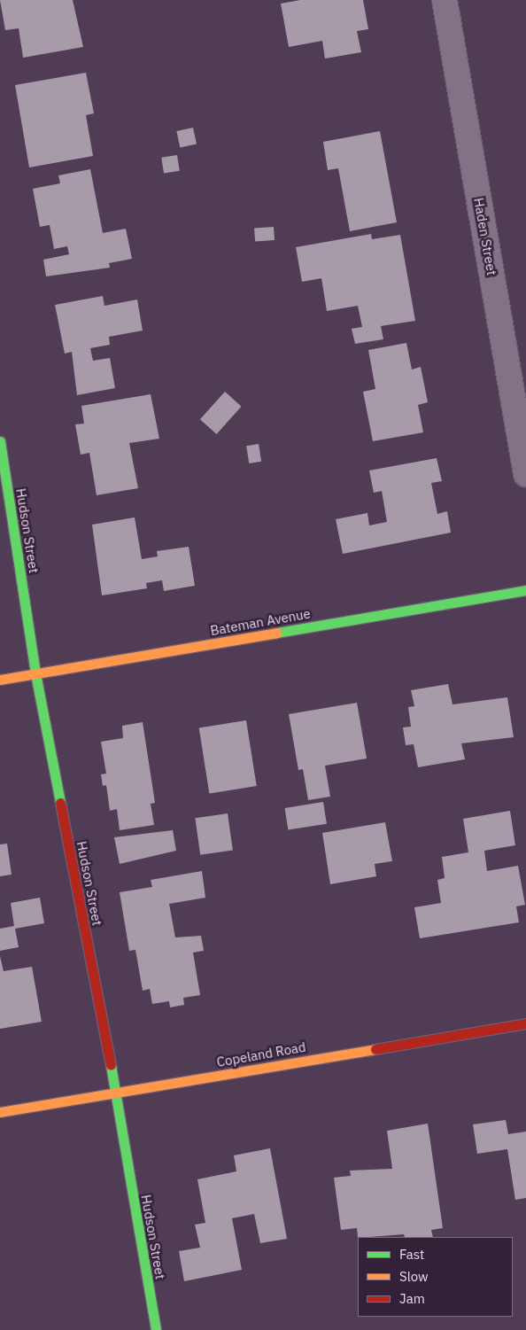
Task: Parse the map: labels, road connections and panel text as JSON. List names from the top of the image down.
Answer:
{
  "streets": {
    "street": [
      "Haden Street",
      "Hudson Street",
      "Bateman Avenue",
      "Copeland Road"
    ]
  },
  "crossings": [
    ["Hudson Street", "Bateman Avenue"],
    ["Hudson Street", "Copeland Road"]
  ],
  "legend": ["Fast", "Slow", "Jam"]
}
